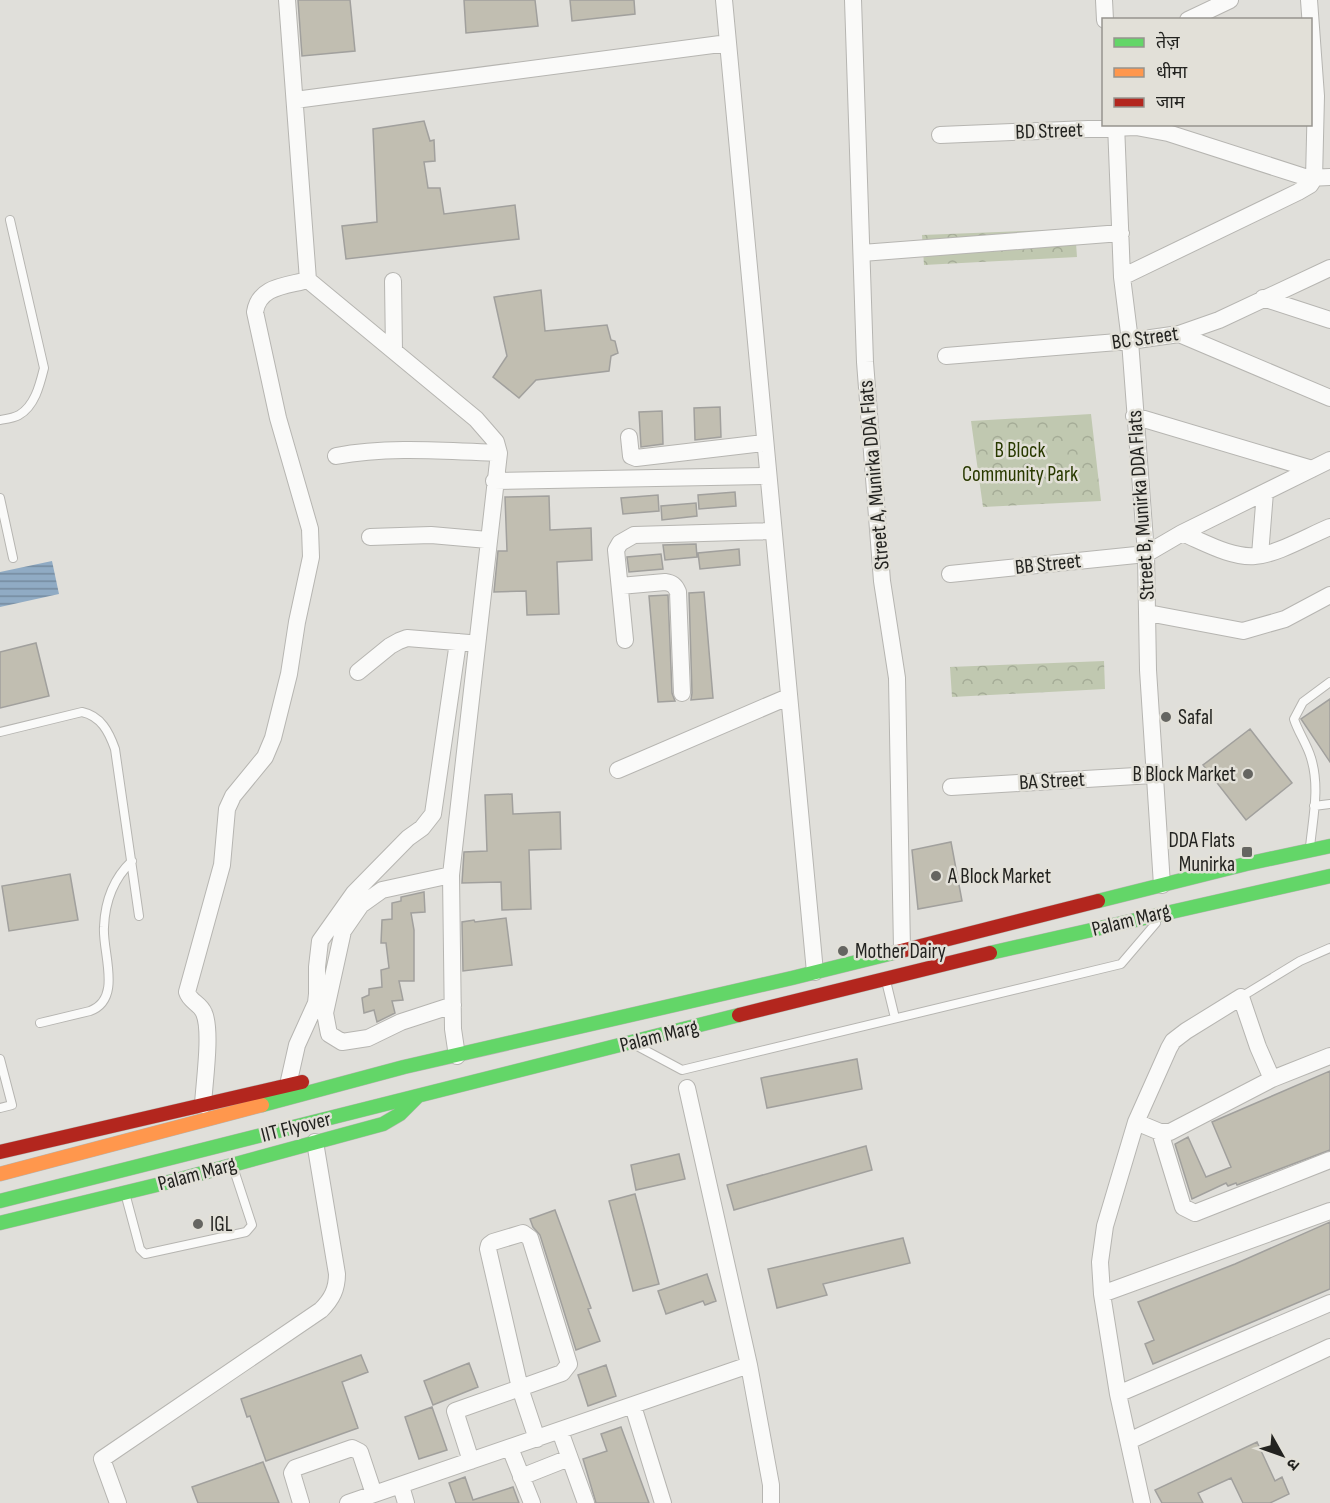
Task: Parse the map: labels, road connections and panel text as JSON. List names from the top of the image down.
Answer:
{
  "streets": {
    "main road": ["Palam Marg", "IIT Flyover"],
    "street": [
      "BD Street",
      "BC Street",
      "Street A, Munirka DDA Flats",
      "Street B, Munirka DDA Flats",
      "BB Street",
      "BA Street"
    ]
  },
  "crossings": [
    ["BD Street", "Street B, Munirka DDA Flats"],
    ["BC Street", "Street B, Munirka DDA Flats"],
    ["Street A, Munirka DDA Flats", "Palam Marg"],
    ["Street B, Munirka DDA Flats", "BB Street"],
    ["Street B, Munirka DDA Flats", "BA Street"],
    ["Street B, Munirka DDA Flats", "Palam Marg"],
    ["Palam Marg", "IIT Flyover"]
  ],
  "parks": ["B Block Community Park"],
  "places": {
    "other": [
      "Safal",
      "B Block Market",
      "A Block Market",
      "Mother Dairy",
      "IGL"
    ],
    "transit": ["DDA Flats Munirka"]
  },
  "legend": ["तेज़", "धीमा", "जाम"],
  "north": "bottom right"
}
